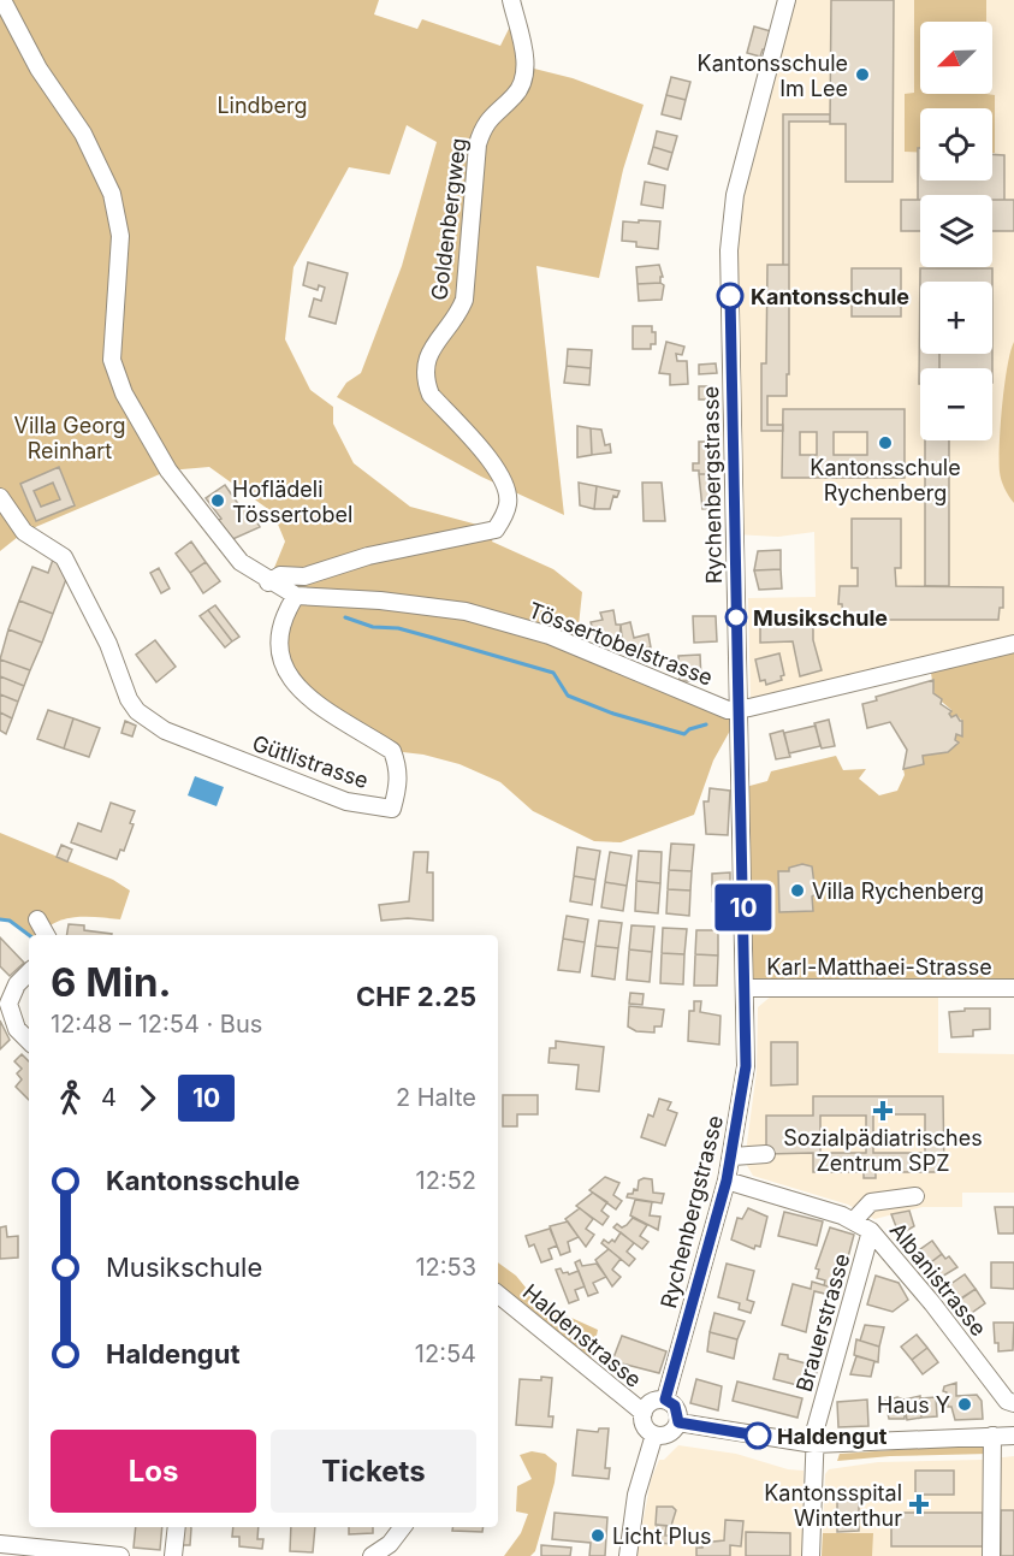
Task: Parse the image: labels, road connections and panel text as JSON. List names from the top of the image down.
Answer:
{
  "streets": {
    "street": [
      "Goldenbergweg",
      "Rychenbergstrasse",
      "Tössertobelstrasse",
      "Gütlistrasse",
      "Karl-Matthaei-Strasse",
      "Albanistrasse",
      "Brauerstrasse",
      "Haldenstrasse"
    ]
  },
  "crossings": [
    ["Goldenbergweg", "Tössertobelstrasse"],
    ["Rychenbergstrasse", "Tössertobelstrasse"],
    ["Rychenbergstrasse", "Karl-Matthaei-Strasse"],
    ["Rychenbergstrasse", "Albanistrasse"],
    ["Rychenbergstrasse", "Haldenstrasse"],
    ["Tössertobelstrasse", "Gütlistrasse"],
    ["Albanistrasse", "Brauerstrasse"]
  ],
  "parks": ["Lindberg", "Villa Georg Reinhart"],
  "places": {
    "other": [
      "Kantonsschule Im Lee",
      "Kantonsschule",
      "Kantonsschule Rychenberg",
      "Hoflädeli Tössertobel",
      "Musikschule",
      "Villa Rychenberg",
      "Haus Y",
      "Haldengut",
      "Licht Plus"
    ],
    "health": ["Sozialpädiatrisches Zentrum SPZ", "Kantonsspital Winterthur"]
  },
  "lines": ["bus line 10"],
  "north": "bottom left",
  "page": {
    "on_map": "10",
    "map_buttons": ["+", "−"],
    "heading": ["6 Min.", "12:48 – 12:54 · Bus", "CHF 2.25"],
    "legs": ["4", "10", "2 Halte"],
    "list": [
      {
        "name": "Kantonsschule",
        "value": "12:52"
      },
      {
        "name": "Musikschule",
        "value": "12:53"
      },
      {
        "name": "Haldengut",
        "value": "12:54"
      }
    ],
    "buttons": ["Los", "Tickets"]
  }
}
